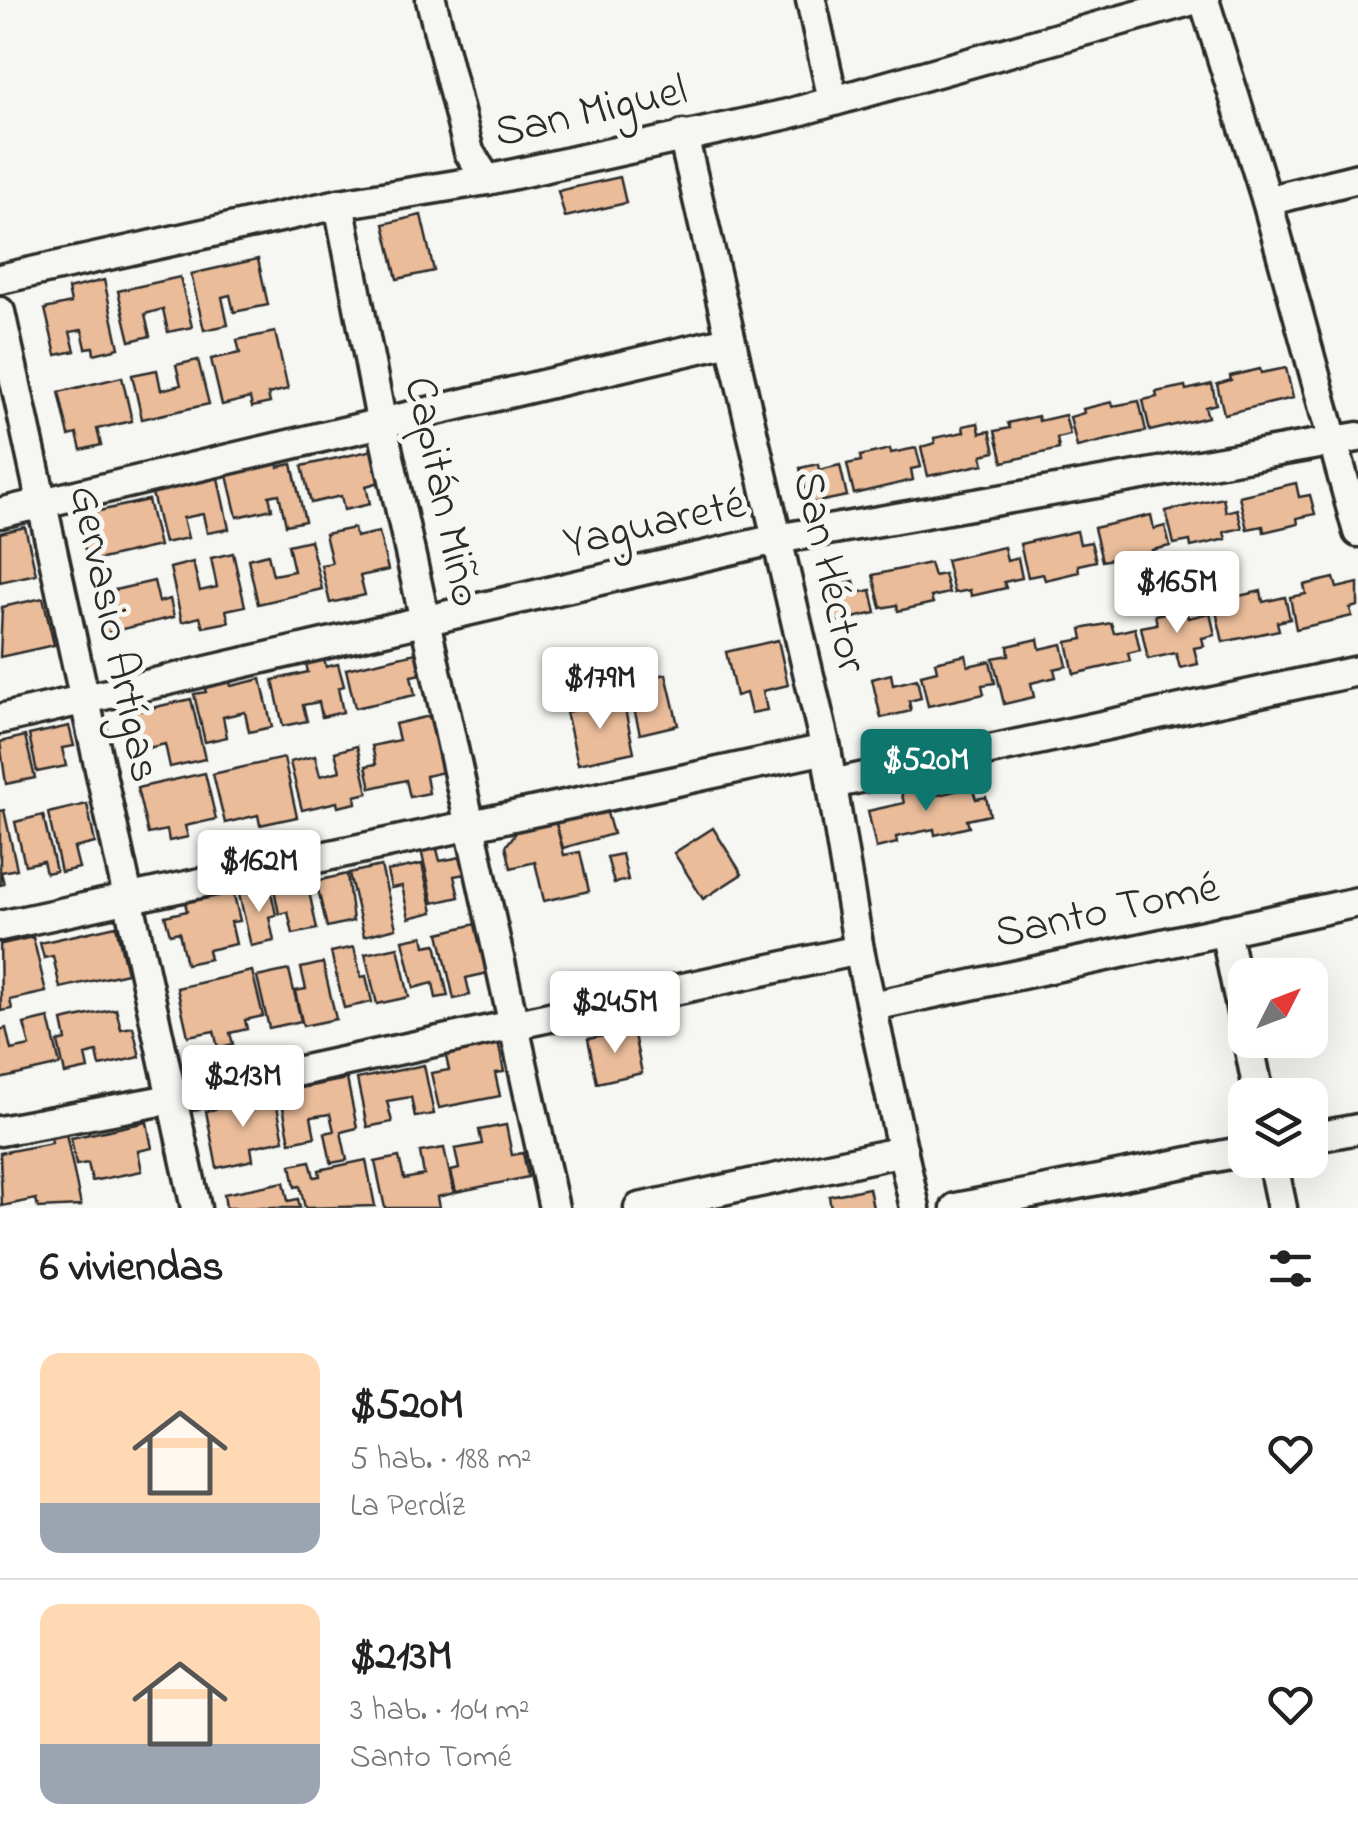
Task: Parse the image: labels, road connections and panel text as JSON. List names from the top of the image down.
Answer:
{
  "streets": {
    "street": [
      "San Miguel",
      "Capitán Miño",
      "Yaguareté",
      "San Héctor",
      "Gervasio Artígas",
      "Santo Tomé"
    ]
  },
  "crossings": [
    ["San Miguel", "Capitán Miño"],
    ["San Miguel", "San Héctor"],
    ["Capitán Miño", "Yaguareté"],
    ["Yaguareté", "San Héctor"],
    ["Yaguareté", "Gervasio Artígas"],
    ["San Héctor", "Santo Tomé"]
  ],
  "north": "top right",
  "page": {
    "price": [
      "$165M",
      "$179M",
      "$520M",
      "$162M",
      "$245M",
      "$213M"
    ],
    "heading": "6 viviendas",
    "list": [
      {
        "name": "$520M",
        "note": "5 hab. · 188 m² · La Perdíz"
      },
      {
        "name": "$213M",
        "note": "3 hab. · 104 m² · Santo Tomé"
      }
    ]
  }
}
